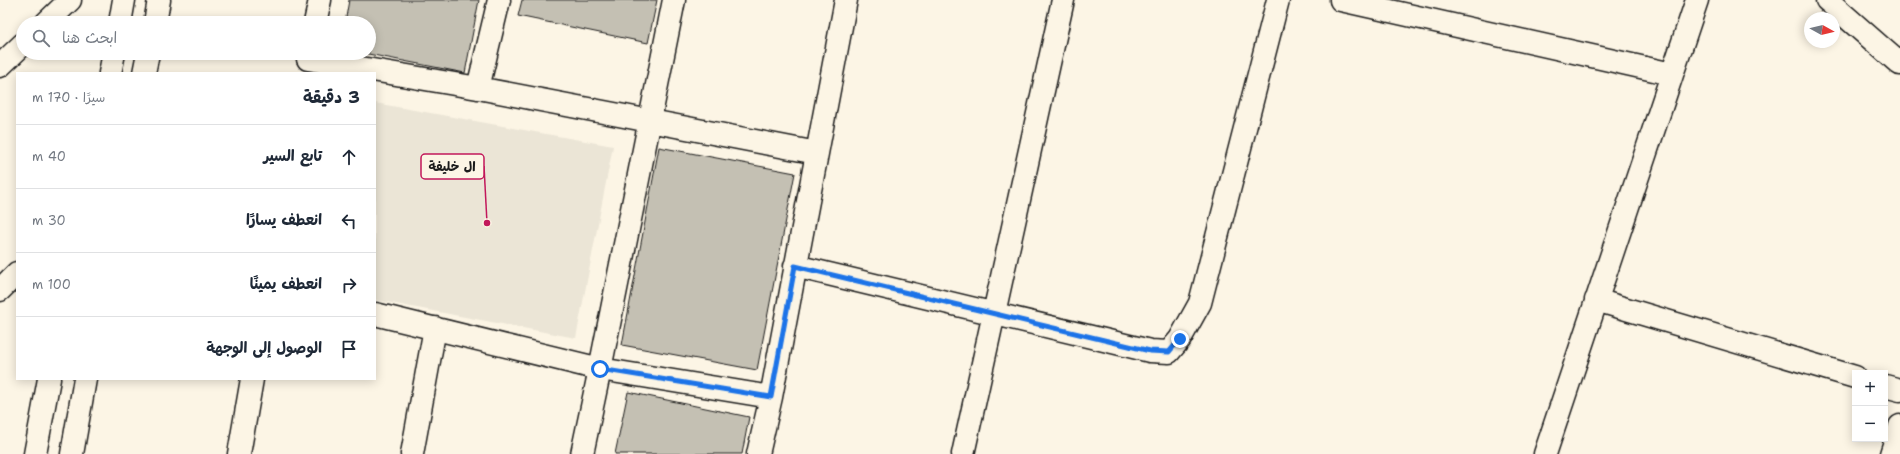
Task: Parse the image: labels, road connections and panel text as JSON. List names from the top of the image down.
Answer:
{
  "places": ["ال خليفة"],
  "north": "right",
  "page": {
    "search": "ابحث هنا",
    "heading": ["3 دقيقة", "سيرًا · 170 m"],
    "list": [
      ["تابع السير", "40 m"],
      ["انعطف يسارًا", "30 m"],
      ["انعطف يمينًا", "100 m"],
      "الوصول إلى الوجهة"
    ],
    "map_buttons": ["+", "−"]
  }
}
